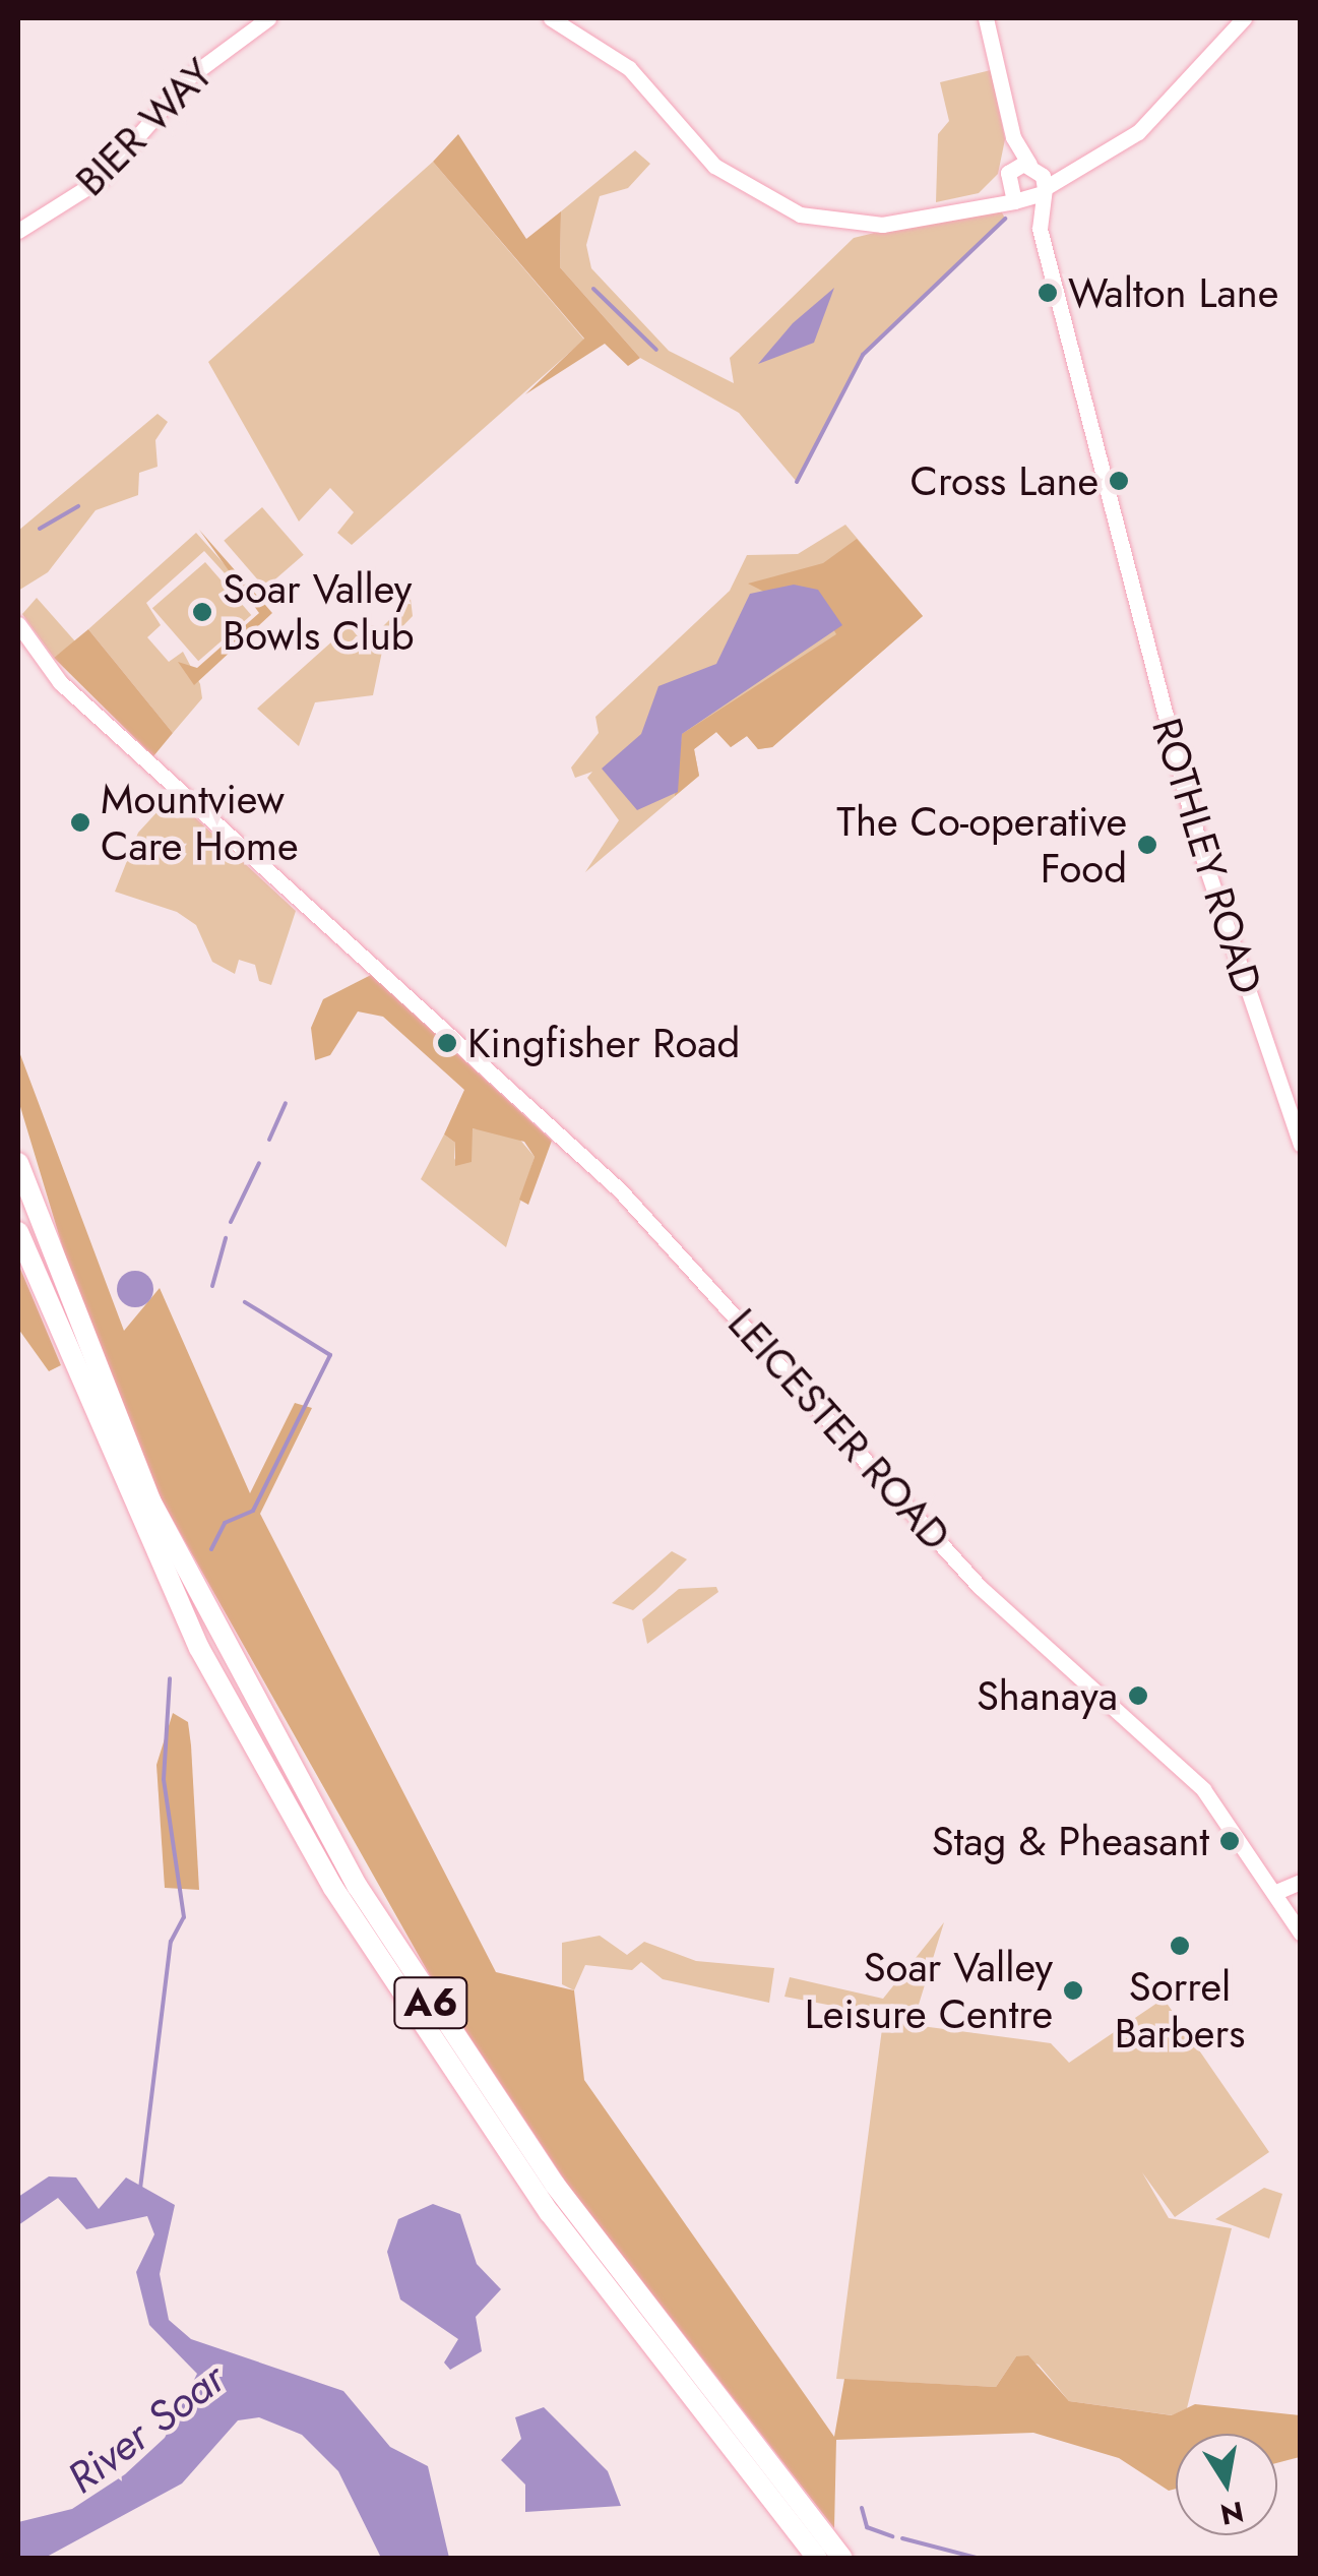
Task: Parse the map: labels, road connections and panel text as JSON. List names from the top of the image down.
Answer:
{
  "streets": {
    "highway": ["A6"],
    "street": ["BIER WAY", "ROTHLEY ROAD", "LEICESTER ROAD"]
  },
  "water": ["River Soar"],
  "places": [
    "Walton Lane",
    "Cross Lane",
    "Soar Valley Bowls Club",
    "Mountview Care Home",
    "The Co-operative Food",
    "Kingfisher Road",
    "Shanaya",
    "Stag & Pheasant",
    "Sorrel Barbers",
    "Soar Valley Leisure Centre"
  ],
  "north": "bottom"
}
